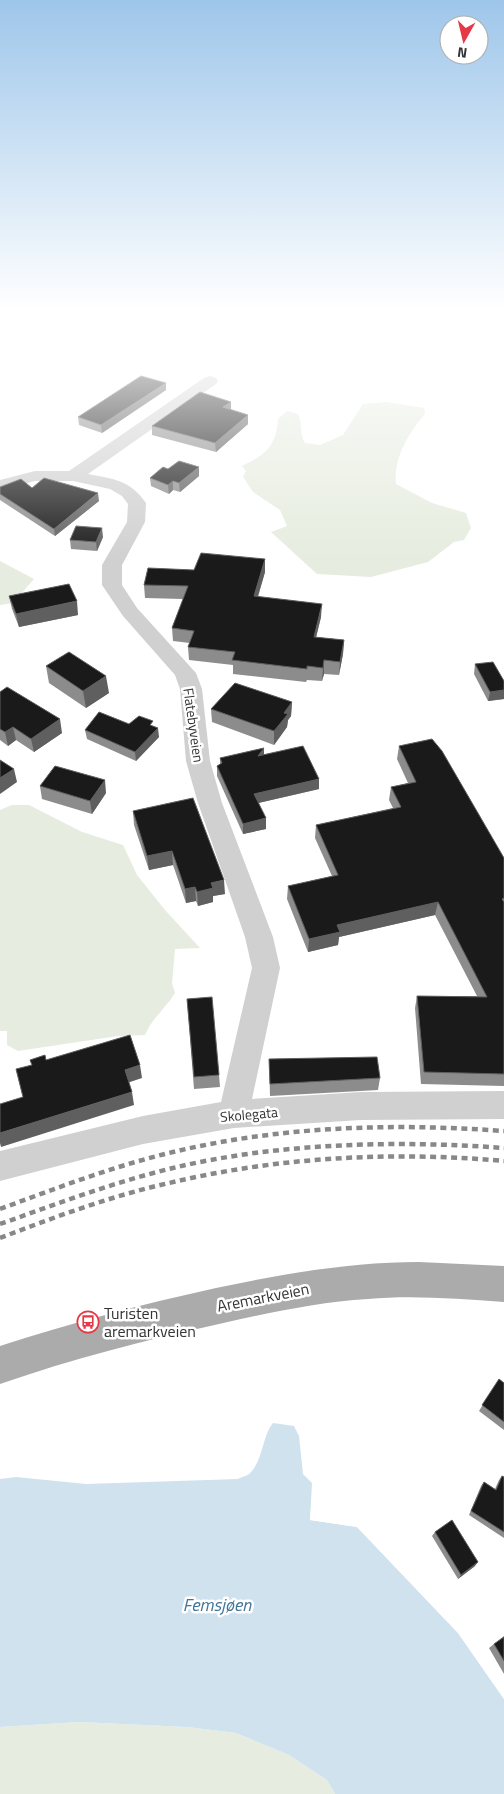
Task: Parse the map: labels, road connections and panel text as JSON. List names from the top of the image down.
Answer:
{
  "streets": {
    "main road": ["Aremarkveien"],
    "street": ["Flatebyveien", "Skolegata"]
  },
  "crossings": [
    ["Flatebyveien", "Skolegata"]
  ],
  "water": ["Femsjøen"],
  "places": {
    "bus stop": ["Turisten aremarkveien"]
  },
  "north": "bottom"
}
